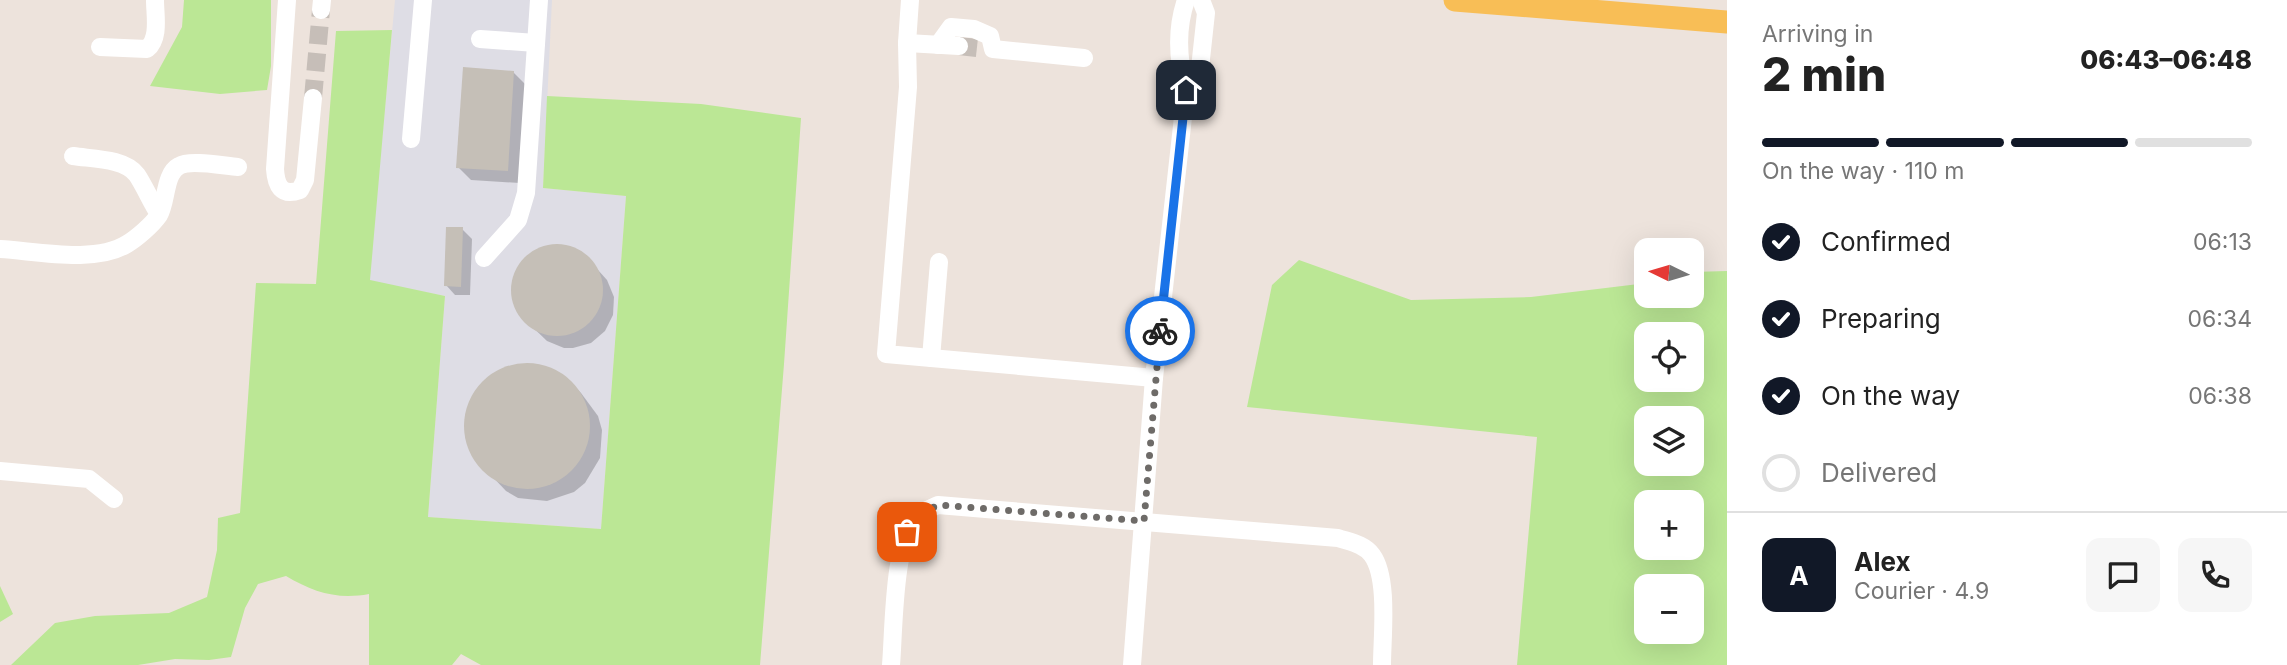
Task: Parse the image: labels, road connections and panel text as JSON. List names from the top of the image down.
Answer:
{
  "north": "left",
  "page": {
    "heading": ["2 min", "Arriving in", "06:43–06:48"],
    "panel": ["Alex", "Courier · 4.9"],
    "bar": "On the way · 110 m",
    "list": [
      ["Confirmed", "06:13"],
      ["Preparing", "06:34"],
      ["On the way", "06:38"],
      "Delivered"
    ],
    "map_buttons": ["+", "−"],
    "round": "A"
  }
}
